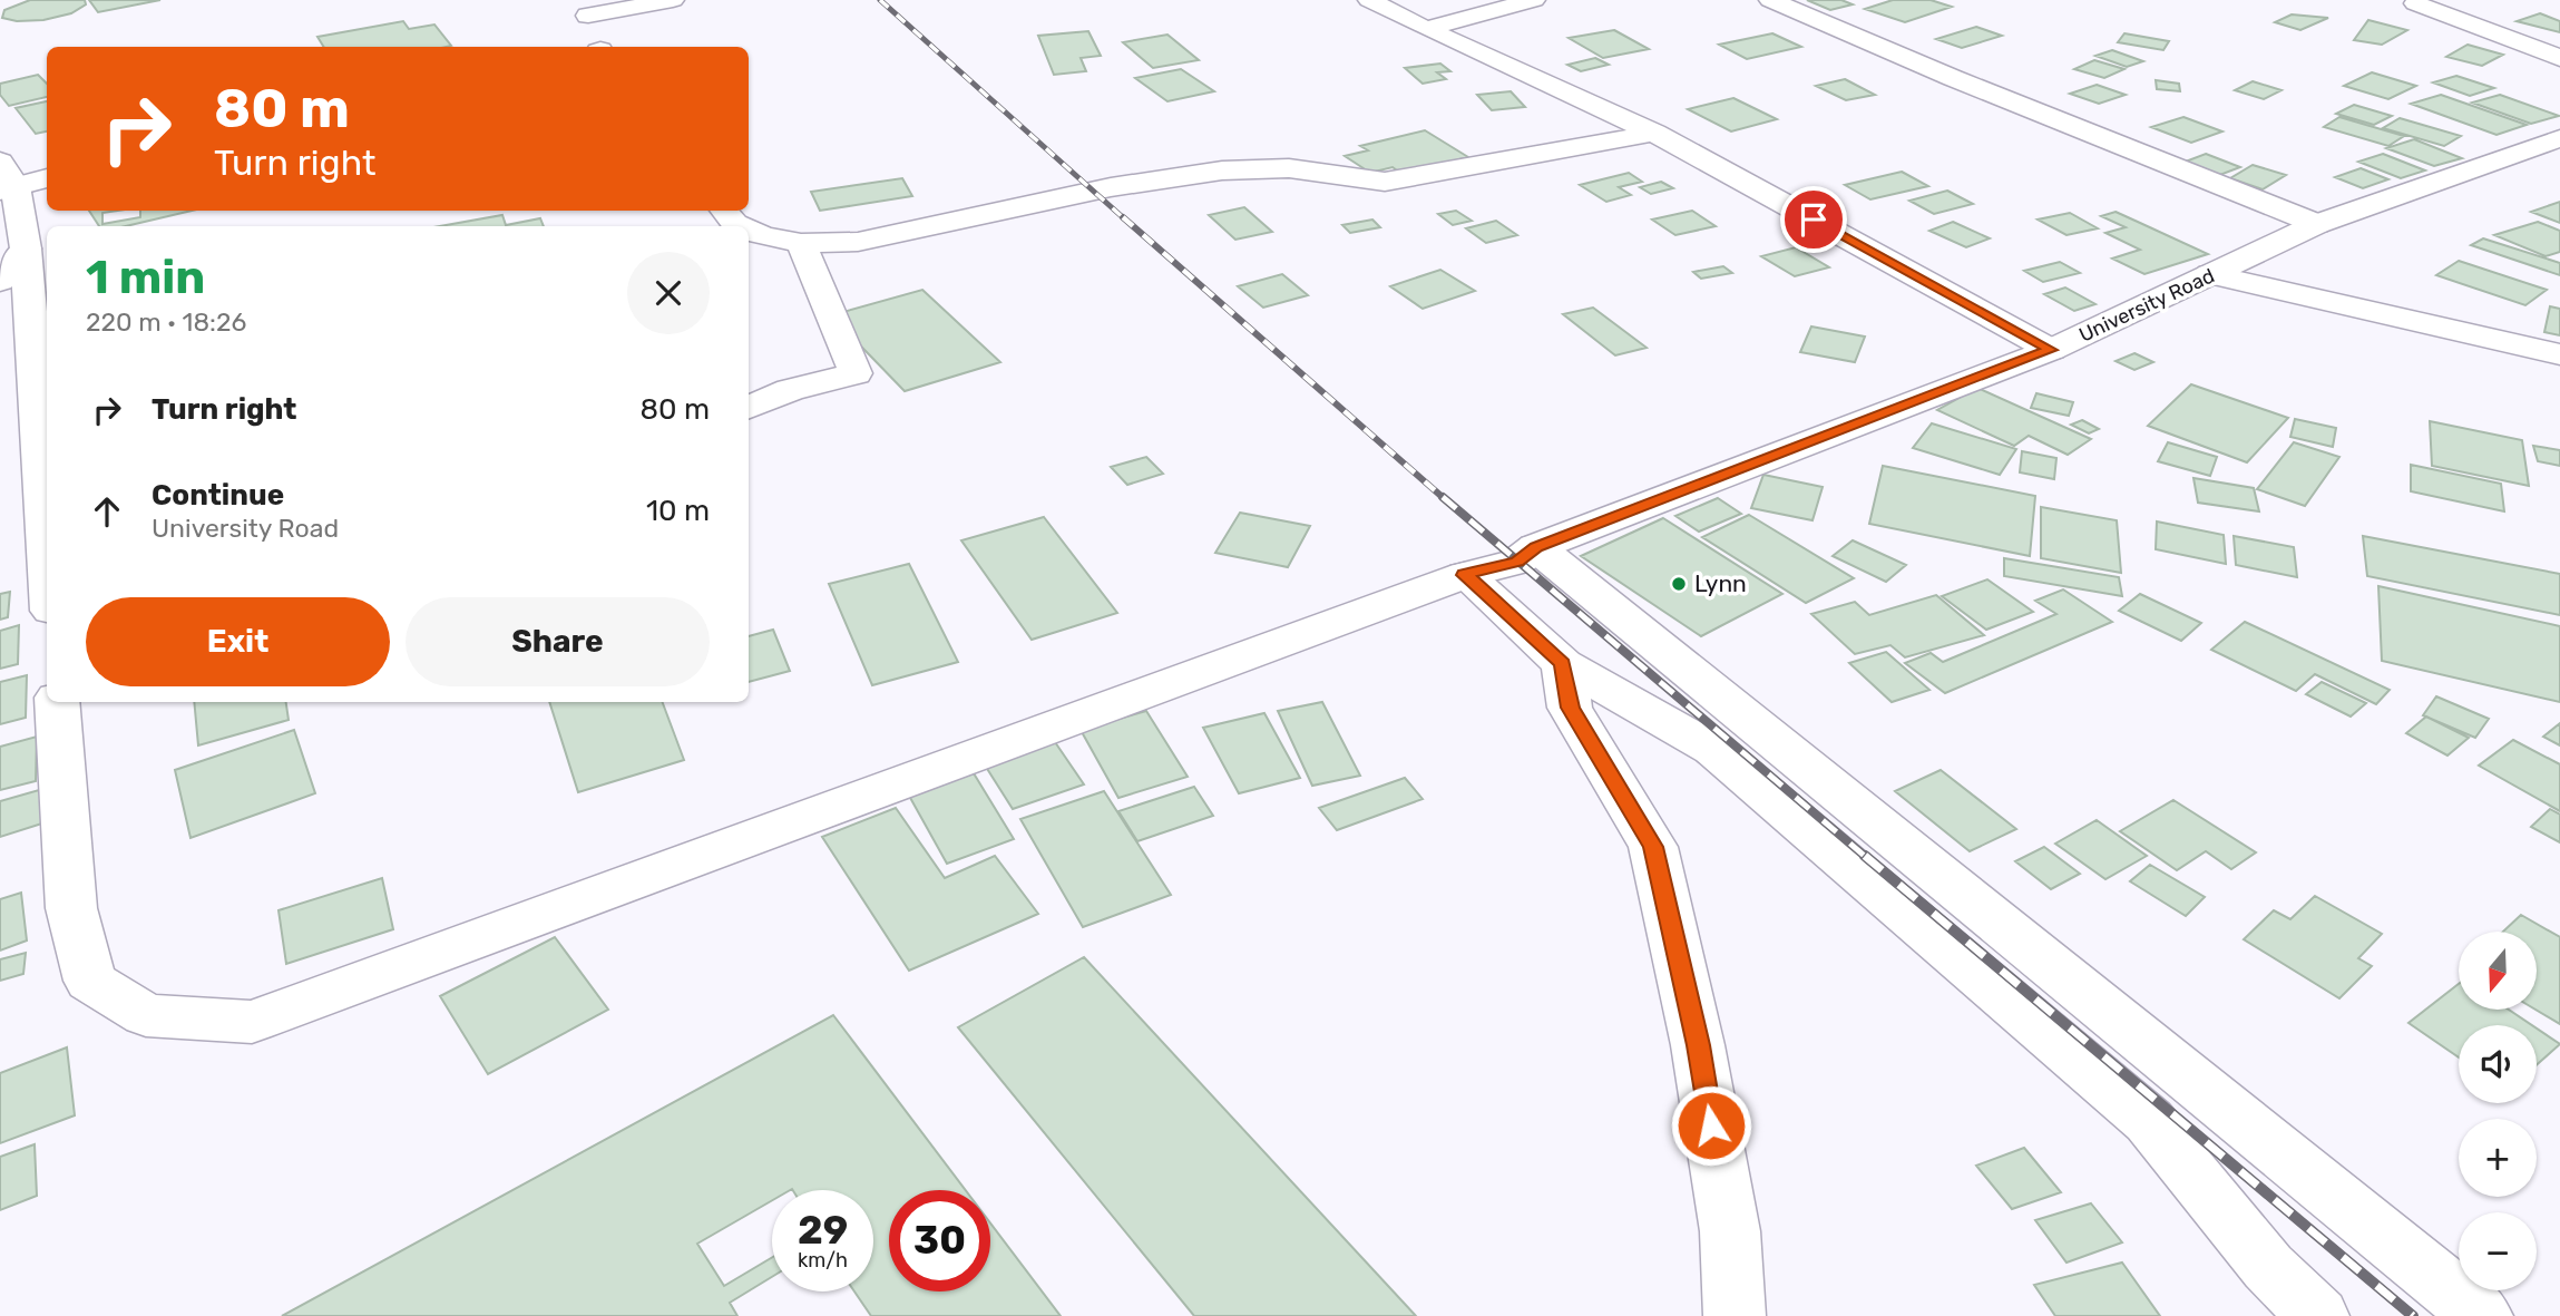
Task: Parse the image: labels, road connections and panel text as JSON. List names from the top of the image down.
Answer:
{
  "streets": {
    "street": ["University Road"]
  },
  "places": ["Lynn"],
  "north": "bottom",
  "page": {
    "turn": ["80 m", "Turn right"],
    "heading": ["1 min", "220 m · 18:26"],
    "list": [
      {
        "name": "Turn right",
        "value": "80 m"
      },
      {
        "name": "Continue",
        "note": "University Road",
        "value": "10 m"
      }
    ],
    "buttons": ["Exit", "Share"],
    "map_buttons": ["+", "−"],
    "speed": "29 km/h",
    "limit": "30"
  }
}
